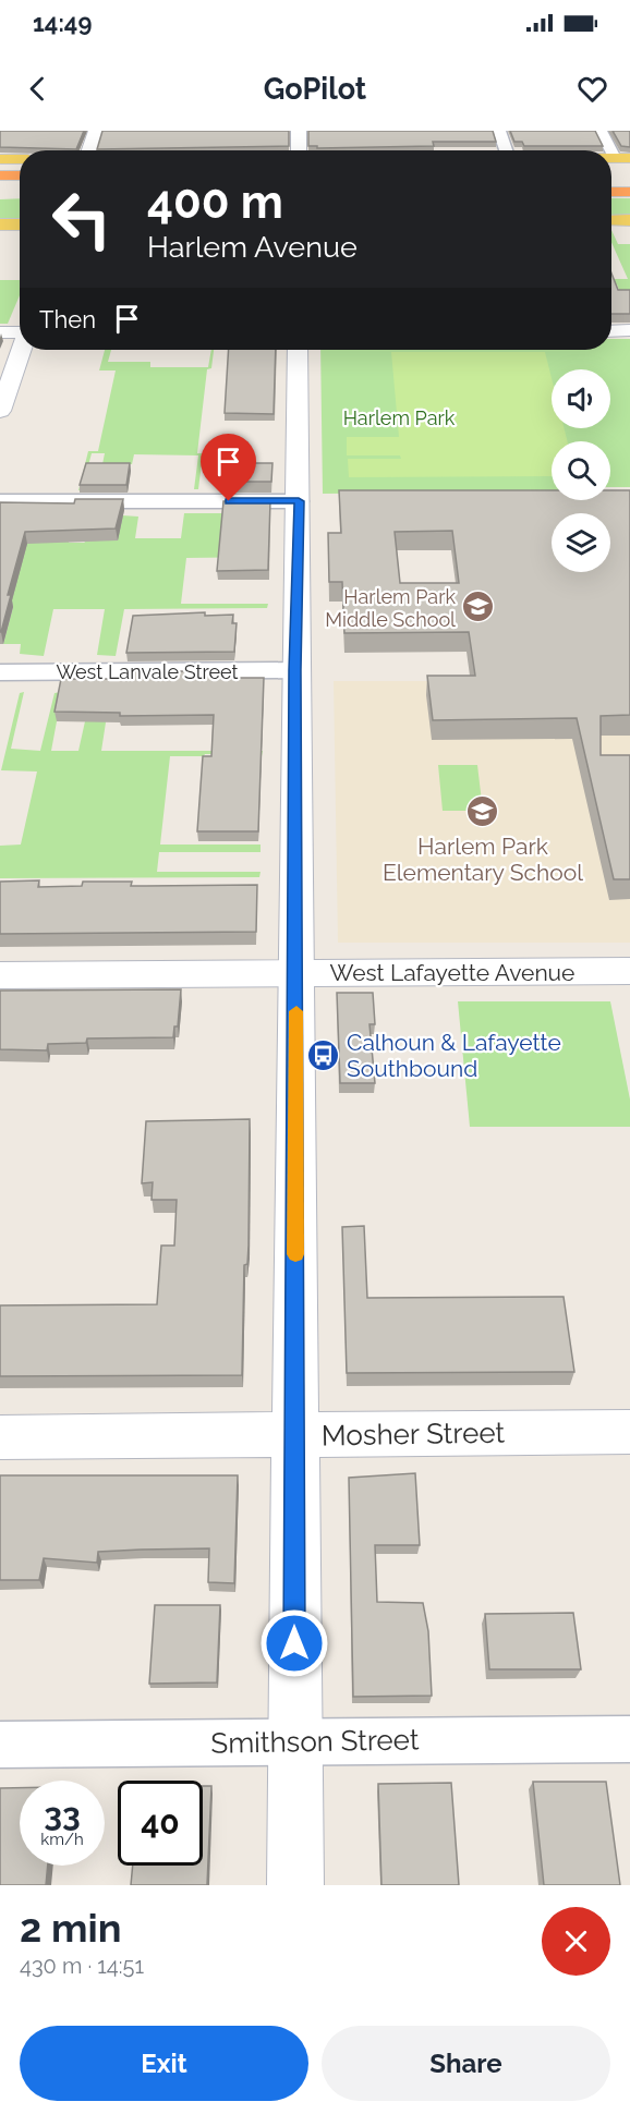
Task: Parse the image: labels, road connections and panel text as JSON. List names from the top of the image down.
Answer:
{
  "streets": {
    "street": [
      "West Lanvale Street",
      "West Lafayette Avenue",
      "Mosher Street",
      "Smithson Street"
    ]
  },
  "parks": ["Harlem Park"],
  "places": {
    "school or university": ["Harlem Park Middle School", "Harlem Park Elementary School"],
    "bus stop": ["Calhoun & Lafayette Southbound"]
  },
  "page": {
    "status": "14:49",
    "header": "GoPilot",
    "turn": ["400 m", "Harlem Avenue"],
    "then": "Then",
    "speed": "33 km/h",
    "limit": "40",
    "heading": ["2 min", "430 m · 14:51"],
    "buttons": ["Exit", "Share"]
  }
}
